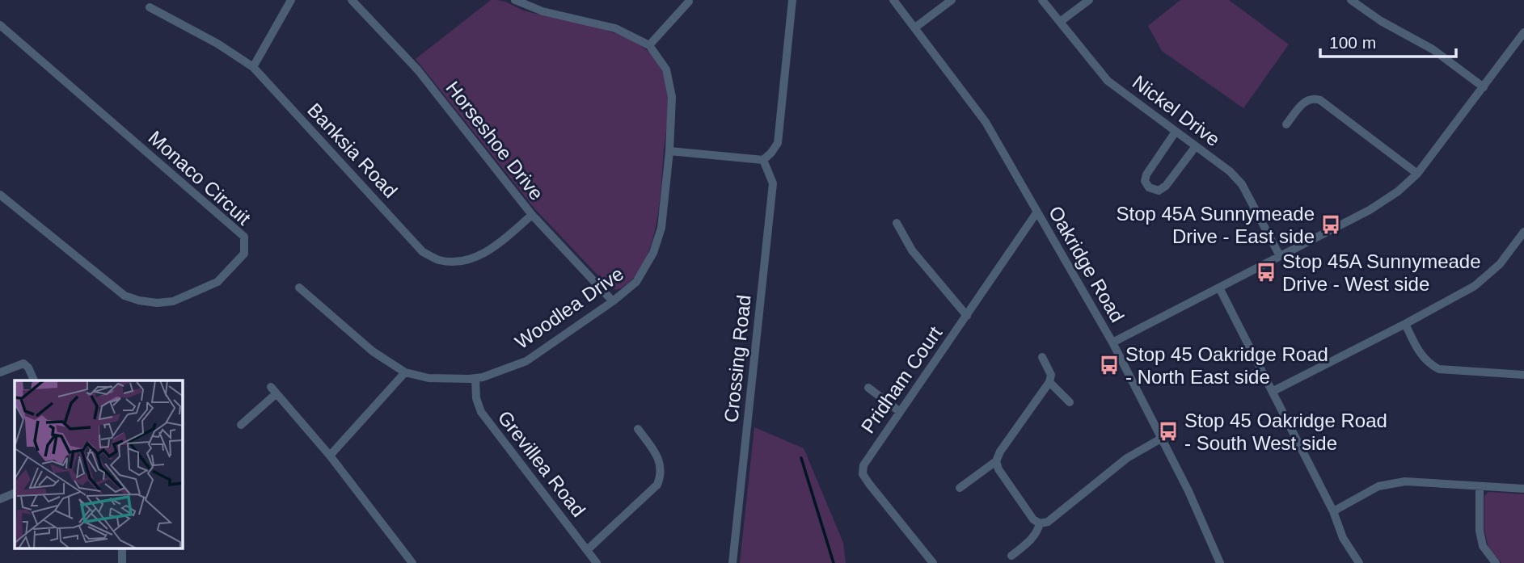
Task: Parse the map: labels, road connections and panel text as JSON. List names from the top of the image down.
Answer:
{
  "streets": {
    "street": [
      "Nickel Drive",
      "Horseshoe Drive",
      "Banksia Road",
      "Monaco Circuit",
      "Oakridge Road",
      "Woodlea Drive",
      "Crossing Road",
      "Pridham Court",
      "Grevillea Road"
    ]
  },
  "crossings": [
    ["Horseshoe Drive", "Banksia Road"],
    ["Horseshoe Drive", "Woodlea Drive"],
    ["Oakridge Road", "Pridham Court"],
    ["Woodlea Drive", "Grevillea Road"]
  ],
  "places": {
    "bus stop": [
      "Stop 45A Sunnymeade Drive - East side",
      "Stop 45A Sunnymeade Drive - West side",
      "Stop 45 Oakridge Road - North East side",
      "Stop 45 Oakridge Road - South West side"
    ]
  },
  "scale_bar": "100 m"
}
